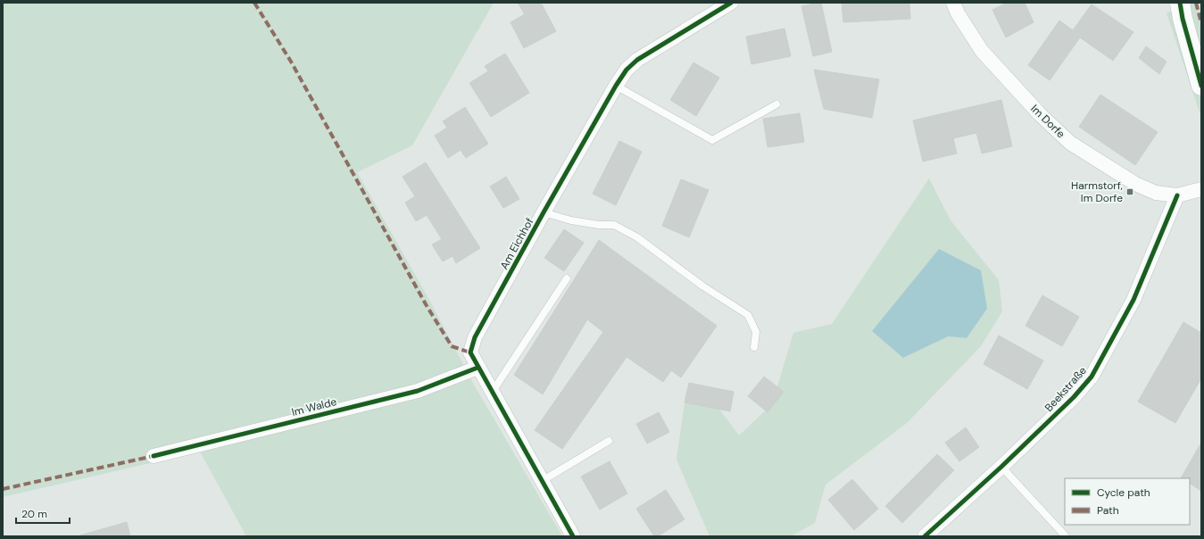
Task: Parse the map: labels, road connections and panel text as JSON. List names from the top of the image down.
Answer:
{
  "streets": {
    "street": [
      "Im Dorfe",
      "Am Eichhof",
      "Beekstraße",
      "Im Walde"
    ]
  },
  "crossings": [
    ["Im Dorfe", "Beekstraße"],
    ["Am Eichhof", "Im Walde"]
  ],
  "places": {
    "transit": ["Harmstorf, Im Dorfe"]
  },
  "legend": ["Cycle path", "Path"],
  "scale_bar": "20 m"
}
